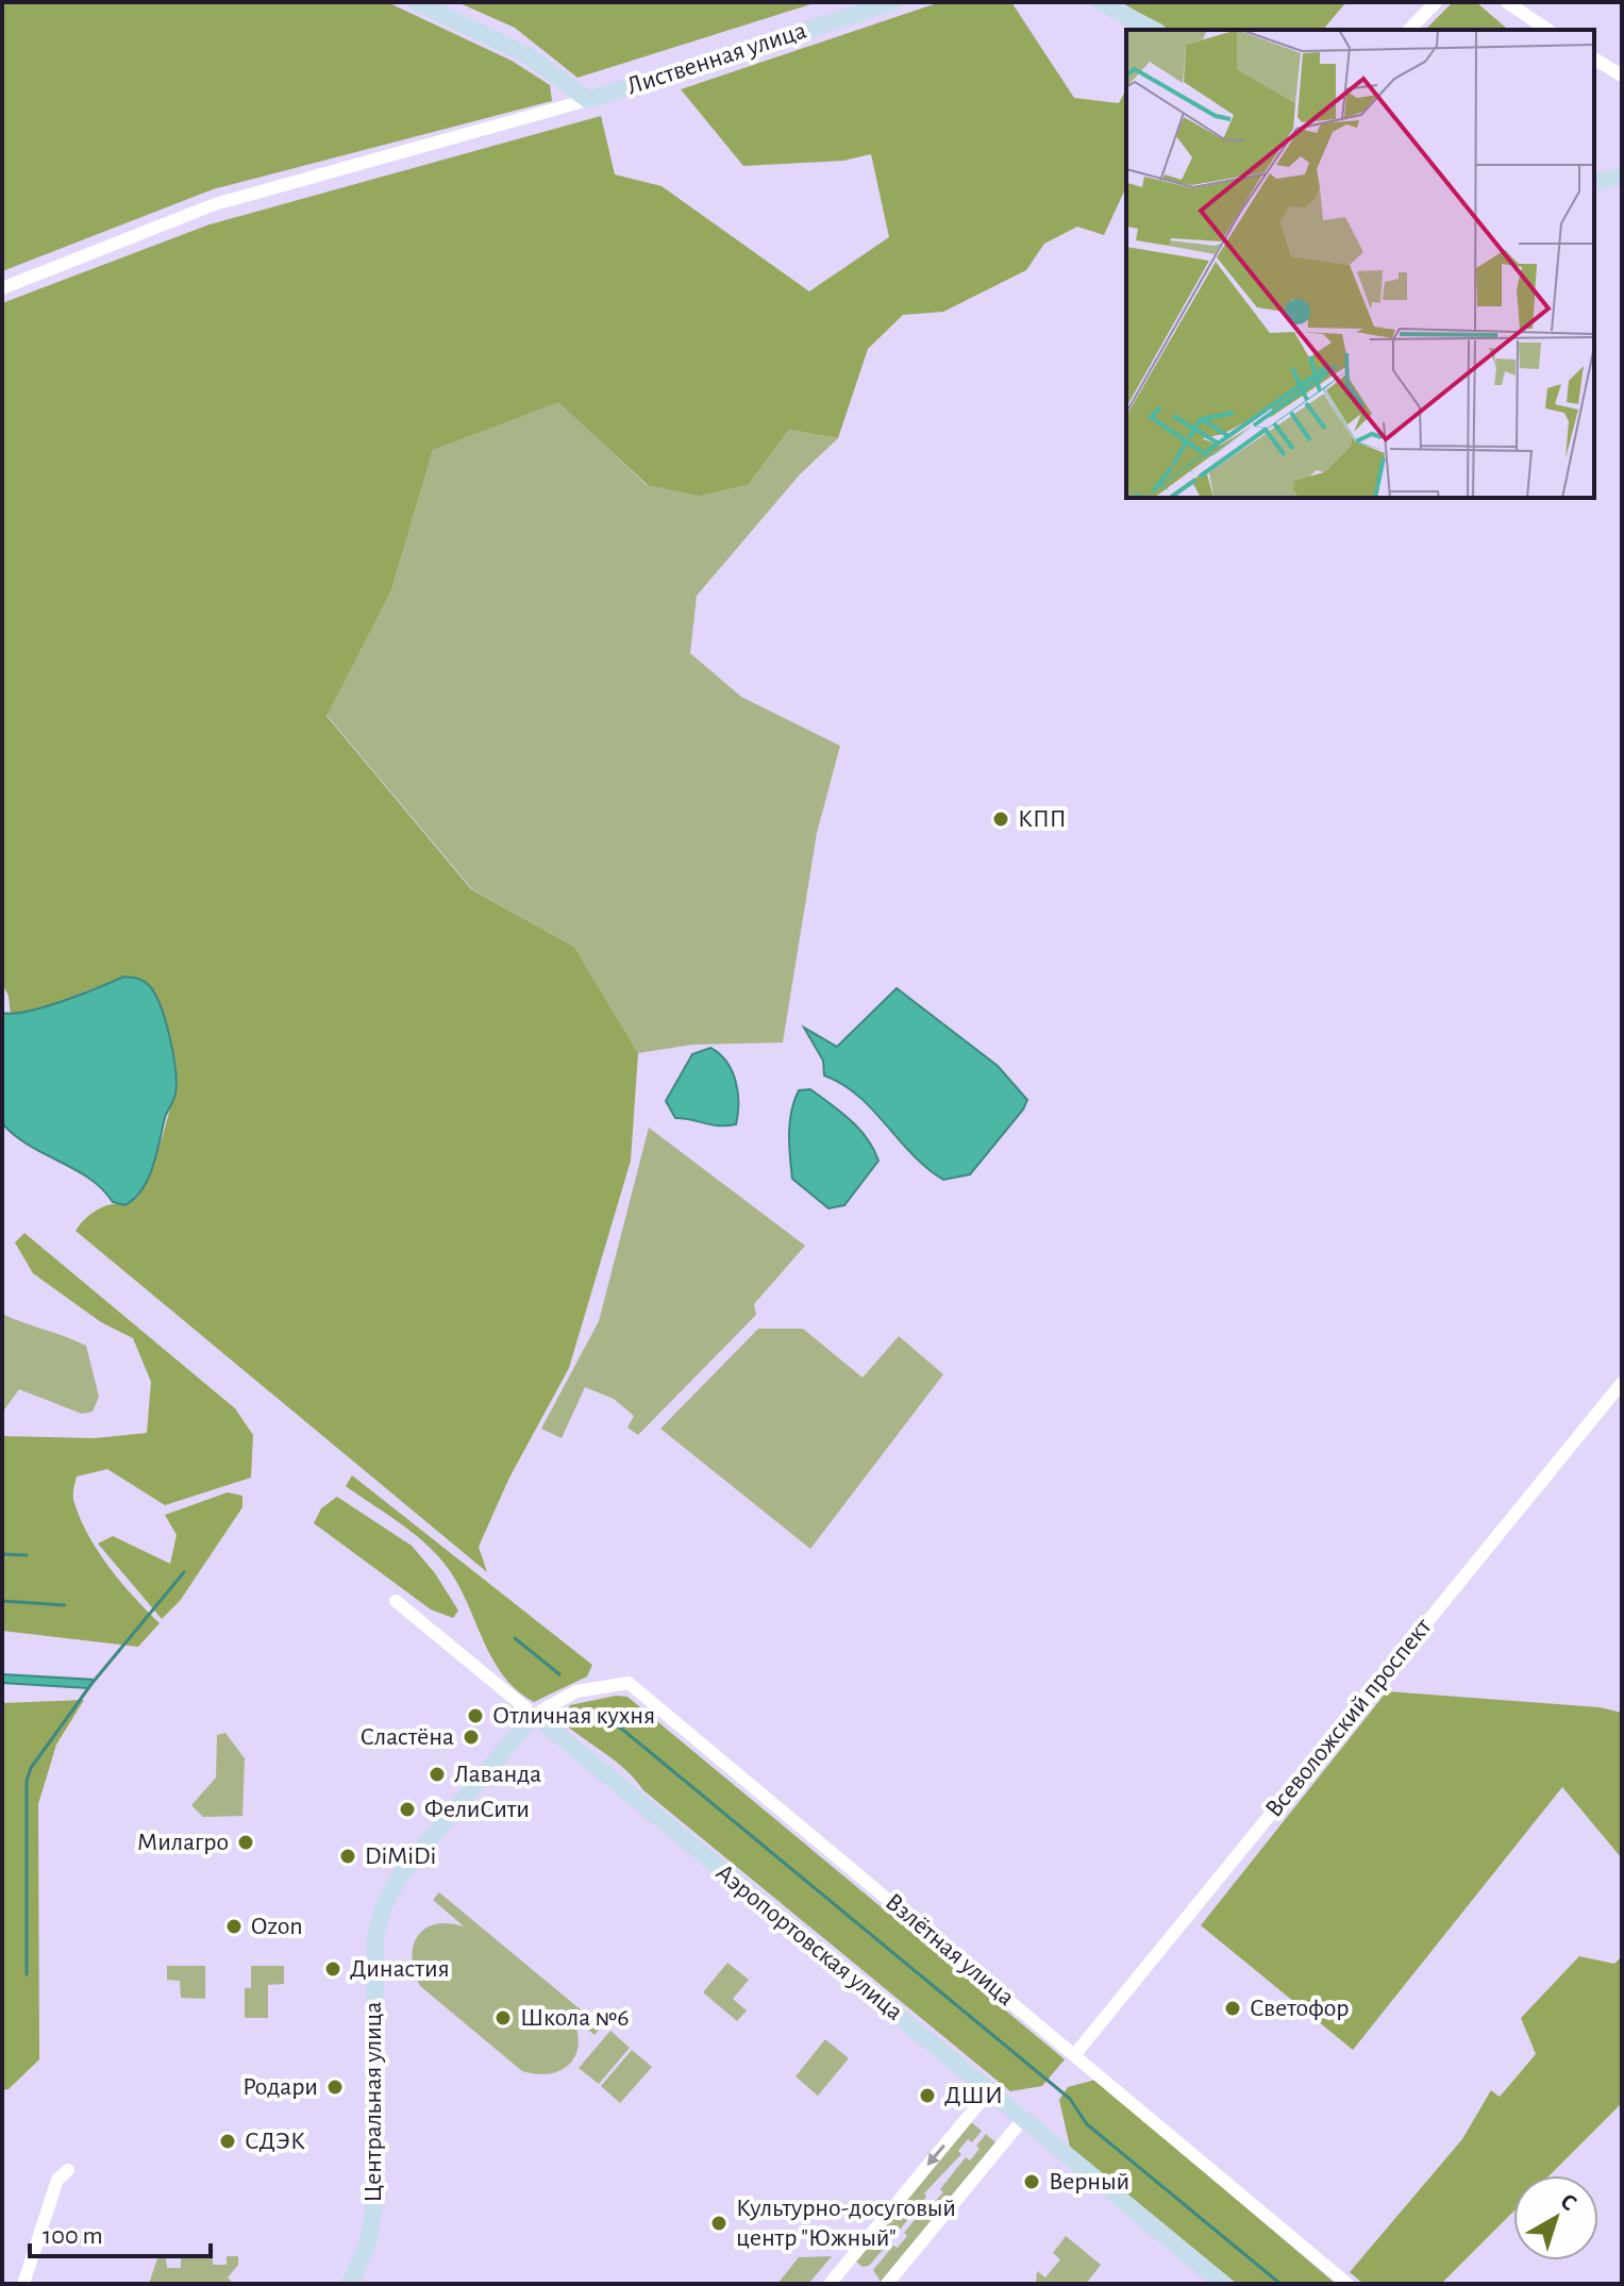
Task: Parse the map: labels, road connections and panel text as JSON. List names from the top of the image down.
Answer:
{
  "streets": {
    "street": [
      "Лиственная улица",
      "Всеволожский проспект",
      "Аэропортовская улица",
      "Взлётная улица",
      "Центральная улица"
    ]
  },
  "crossings": [
    ["Всеволожский проспект", "Взлётная улица"],
    ["Аэропортовская улица", "Взлётная улица"],
    ["Аэропортовская улица", "Центральная улица"],
    ["Взлётная улица", "Центральная улица"]
  ],
  "places": [
    "КПП",
    "Отличная кухня",
    "Сластёна",
    "Лаванда",
    "ФелиСити",
    "Милагро",
    "DiMiDi",
    "Ozon",
    "Династия",
    "Светофор",
    "Школа №6",
    "Родари",
    "ДШИ",
    "СДЭК",
    "Верный",
    "Культурно-досуговый центр \"Южный\""
  ],
  "scale_bar": "100 m",
  "north": "top right"
}
